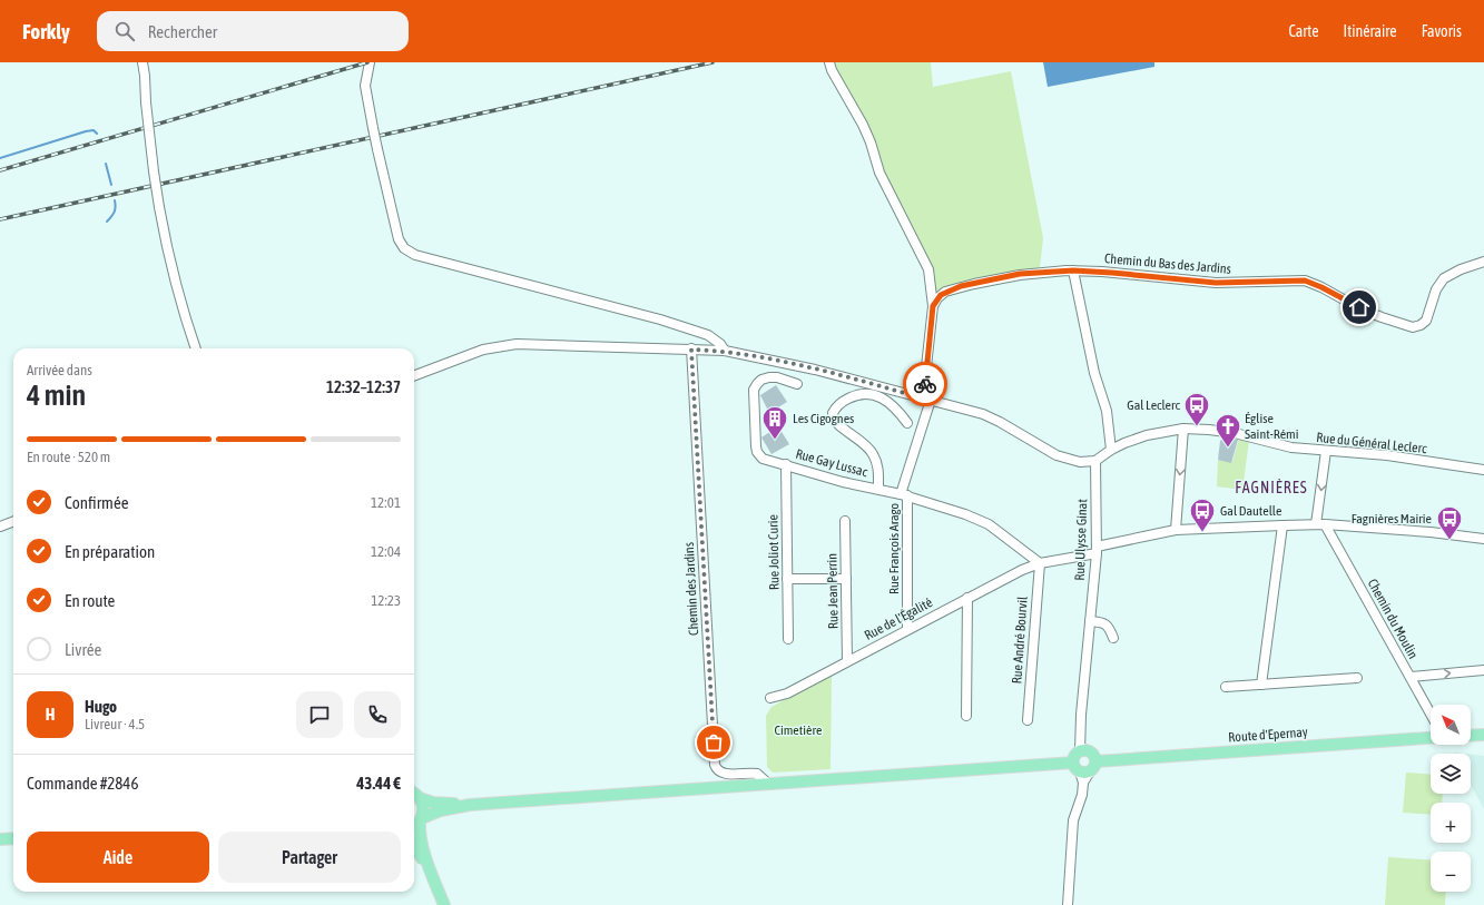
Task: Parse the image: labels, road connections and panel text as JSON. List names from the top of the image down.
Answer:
{
  "streets": {
    "main road": ["Route d'Epernay"],
    "street": [
      "Chemin du Bas des Jardins",
      "Rue du Général Leclerc",
      "Rue Gay Lussac",
      "Rue Ulysse Ginat",
      "Rue François Arago",
      "Rue Joliot Curie",
      "Chemin des Jardins",
      "Rue Jean Perrin",
      "Rue de l'Égalité",
      "Chemin du Moulin",
      "Rue André Bourvil"
    ]
  },
  "crossings": [
    ["Chemin du Bas des Jardins", "Rue François Arago"],
    ["Rue du Général Leclerc", "Rue Ulysse Ginat"],
    ["Rue Gay Lussac", "Rue François Arago"],
    ["Rue Gay Lussac", "Rue Joliot Curie"],
    ["Rue Gay Lussac", "Rue de l'Égalité"],
    ["Rue Gay Lussac", "Rue André Bourvil"],
    ["Rue Ulysse Ginat", "Rue de l'Égalité"],
    ["Rue François Arago", "Rue de l'Égalité"],
    ["Chemin des Jardins", "Route d'Epernay"],
    ["Rue Jean Perrin", "Rue de l'Égalité"],
    ["Rue de l'Égalité", "Chemin du Moulin"],
    ["Rue de l'Égalité", "Rue André Bourvil"]
  ],
  "districts": ["FAGNIÈRES"],
  "parks": ["Cimetière"],
  "places": {
    "bus stop": ["Gal Leclerc", "Gal Dautelle", "Fagnières Mairie"],
    "building": ["Les Cigognes"],
    "church": ["Église Saint-Rémi"]
  },
  "north": "top left",
  "page": {
    "header": "Forkly",
    "search": "Rechercher",
    "nav": ["Carte", "Itinéraire", "Favoris"],
    "heading": ["4 min", "Arrivée dans", "12:32–12:37"],
    "panel": [
      "Hugo",
      "Livreur · 4.5",
      "Commande #2846",
      "43.44 €"
    ],
    "bar": "En route · 520 m",
    "list": [
      ["Confirmée", "12:01"],
      ["En préparation", "12:04"],
      ["En route", "12:23"],
      "Livrée"
    ],
    "round": "H",
    "map_buttons": ["+", "−"],
    "buttons": ["Aide", "Partager"]
  }
}
